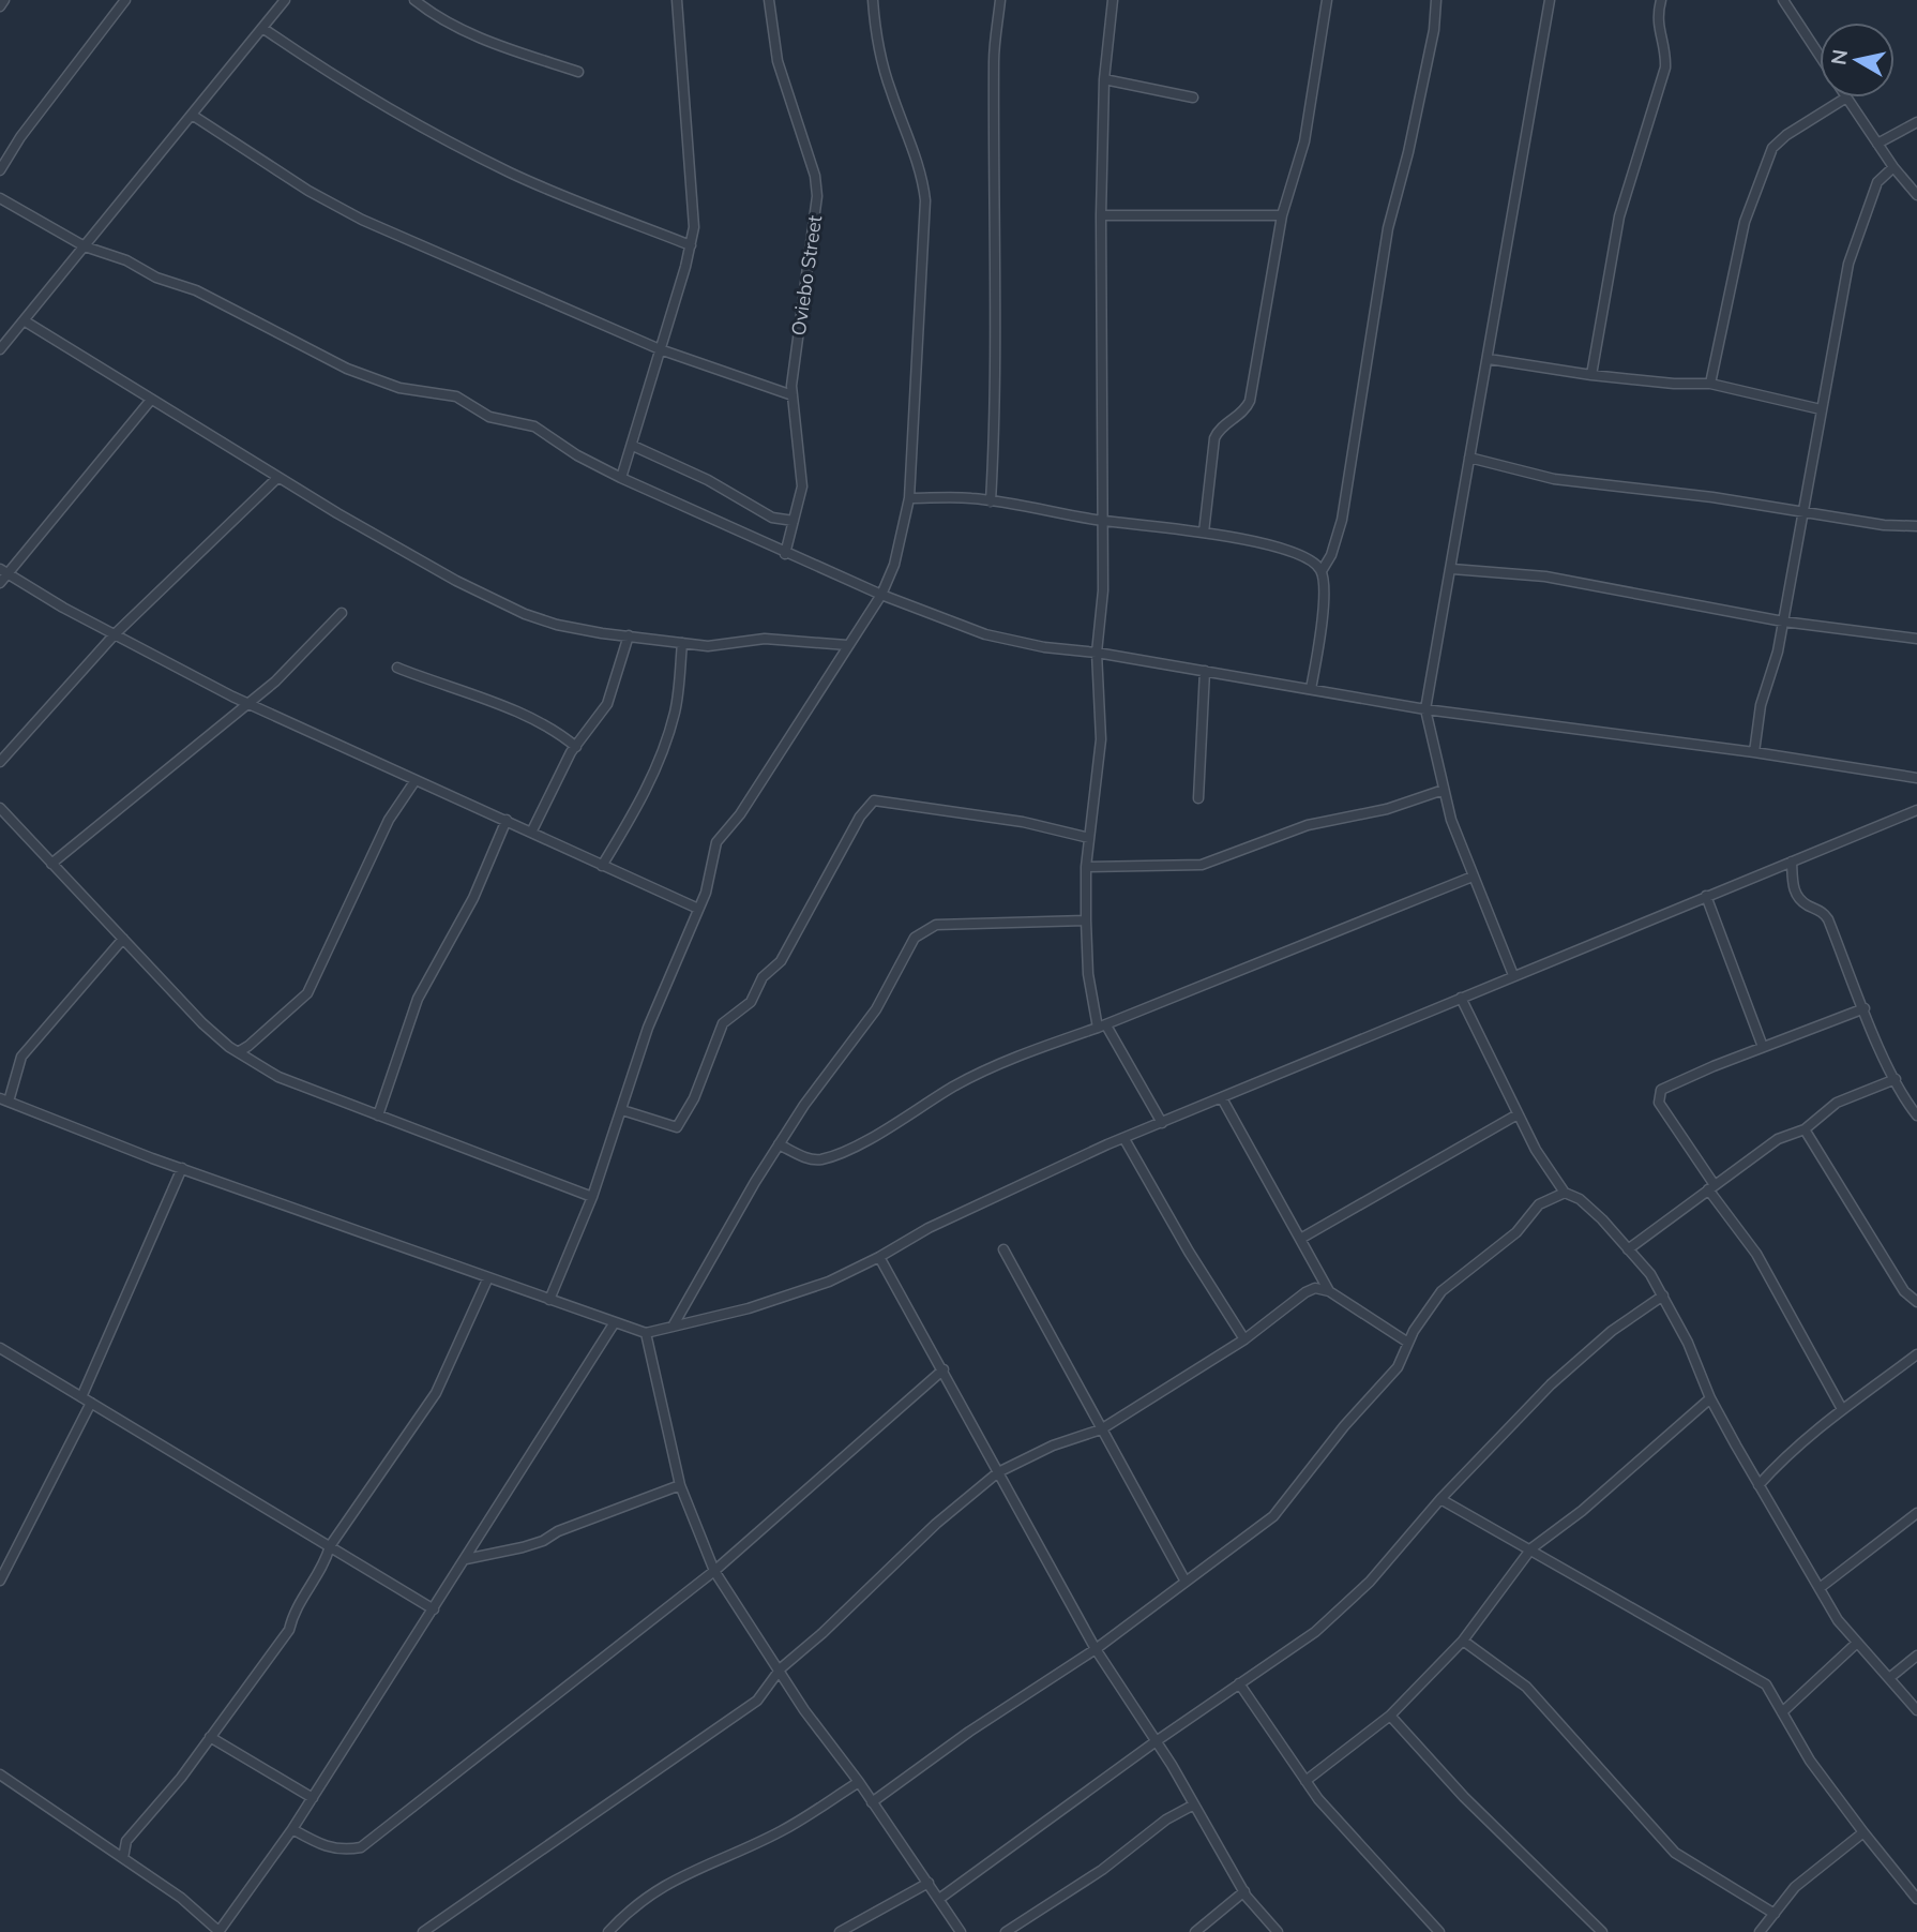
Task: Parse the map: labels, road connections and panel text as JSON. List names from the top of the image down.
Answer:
{
  "streets": {
    "street": ["Oviebo Street"]
  },
  "north": "left"
}
